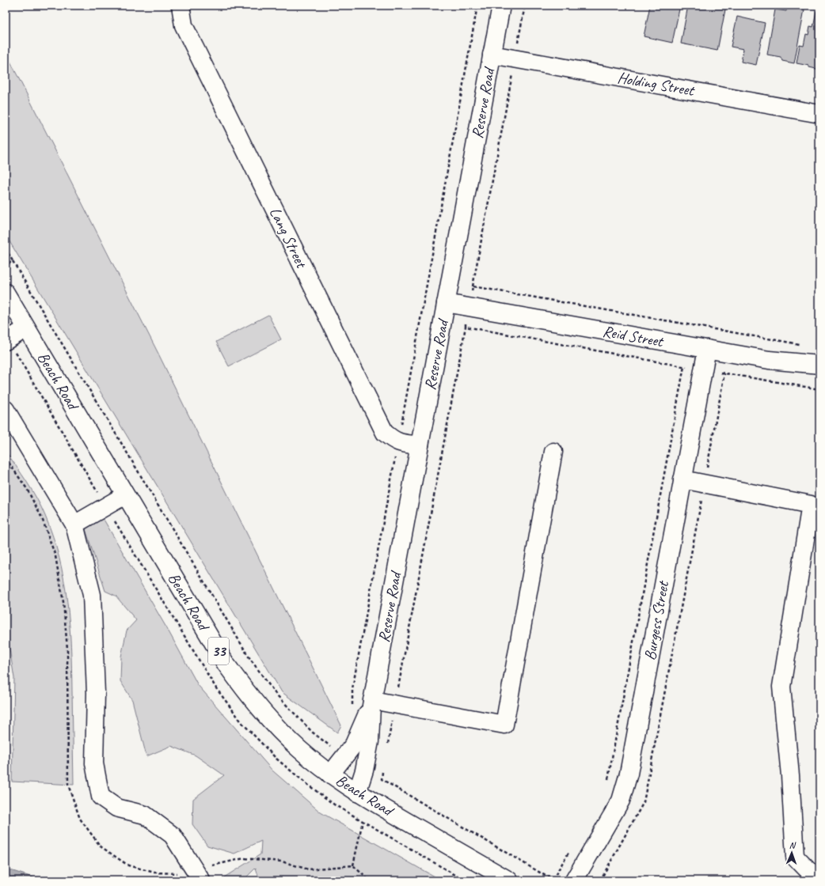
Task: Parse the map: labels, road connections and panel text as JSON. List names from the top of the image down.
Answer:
{
  "streets": {
    "street": [
      "Holding Street",
      "Reserve Road",
      "Lang Street",
      "Reid Street",
      "Beach Road",
      "Burgess Street",
      "33"
    ]
  },
  "crossings": [
    ["Holding Street", "Reserve Road"],
    ["Reserve Road", "Lang Street"],
    ["Reserve Road", "Reid Street"],
    ["Reserve Road", "Beach Road"],
    ["Reid Street", "Burgess Street"]
  ],
  "north": "top"
}
